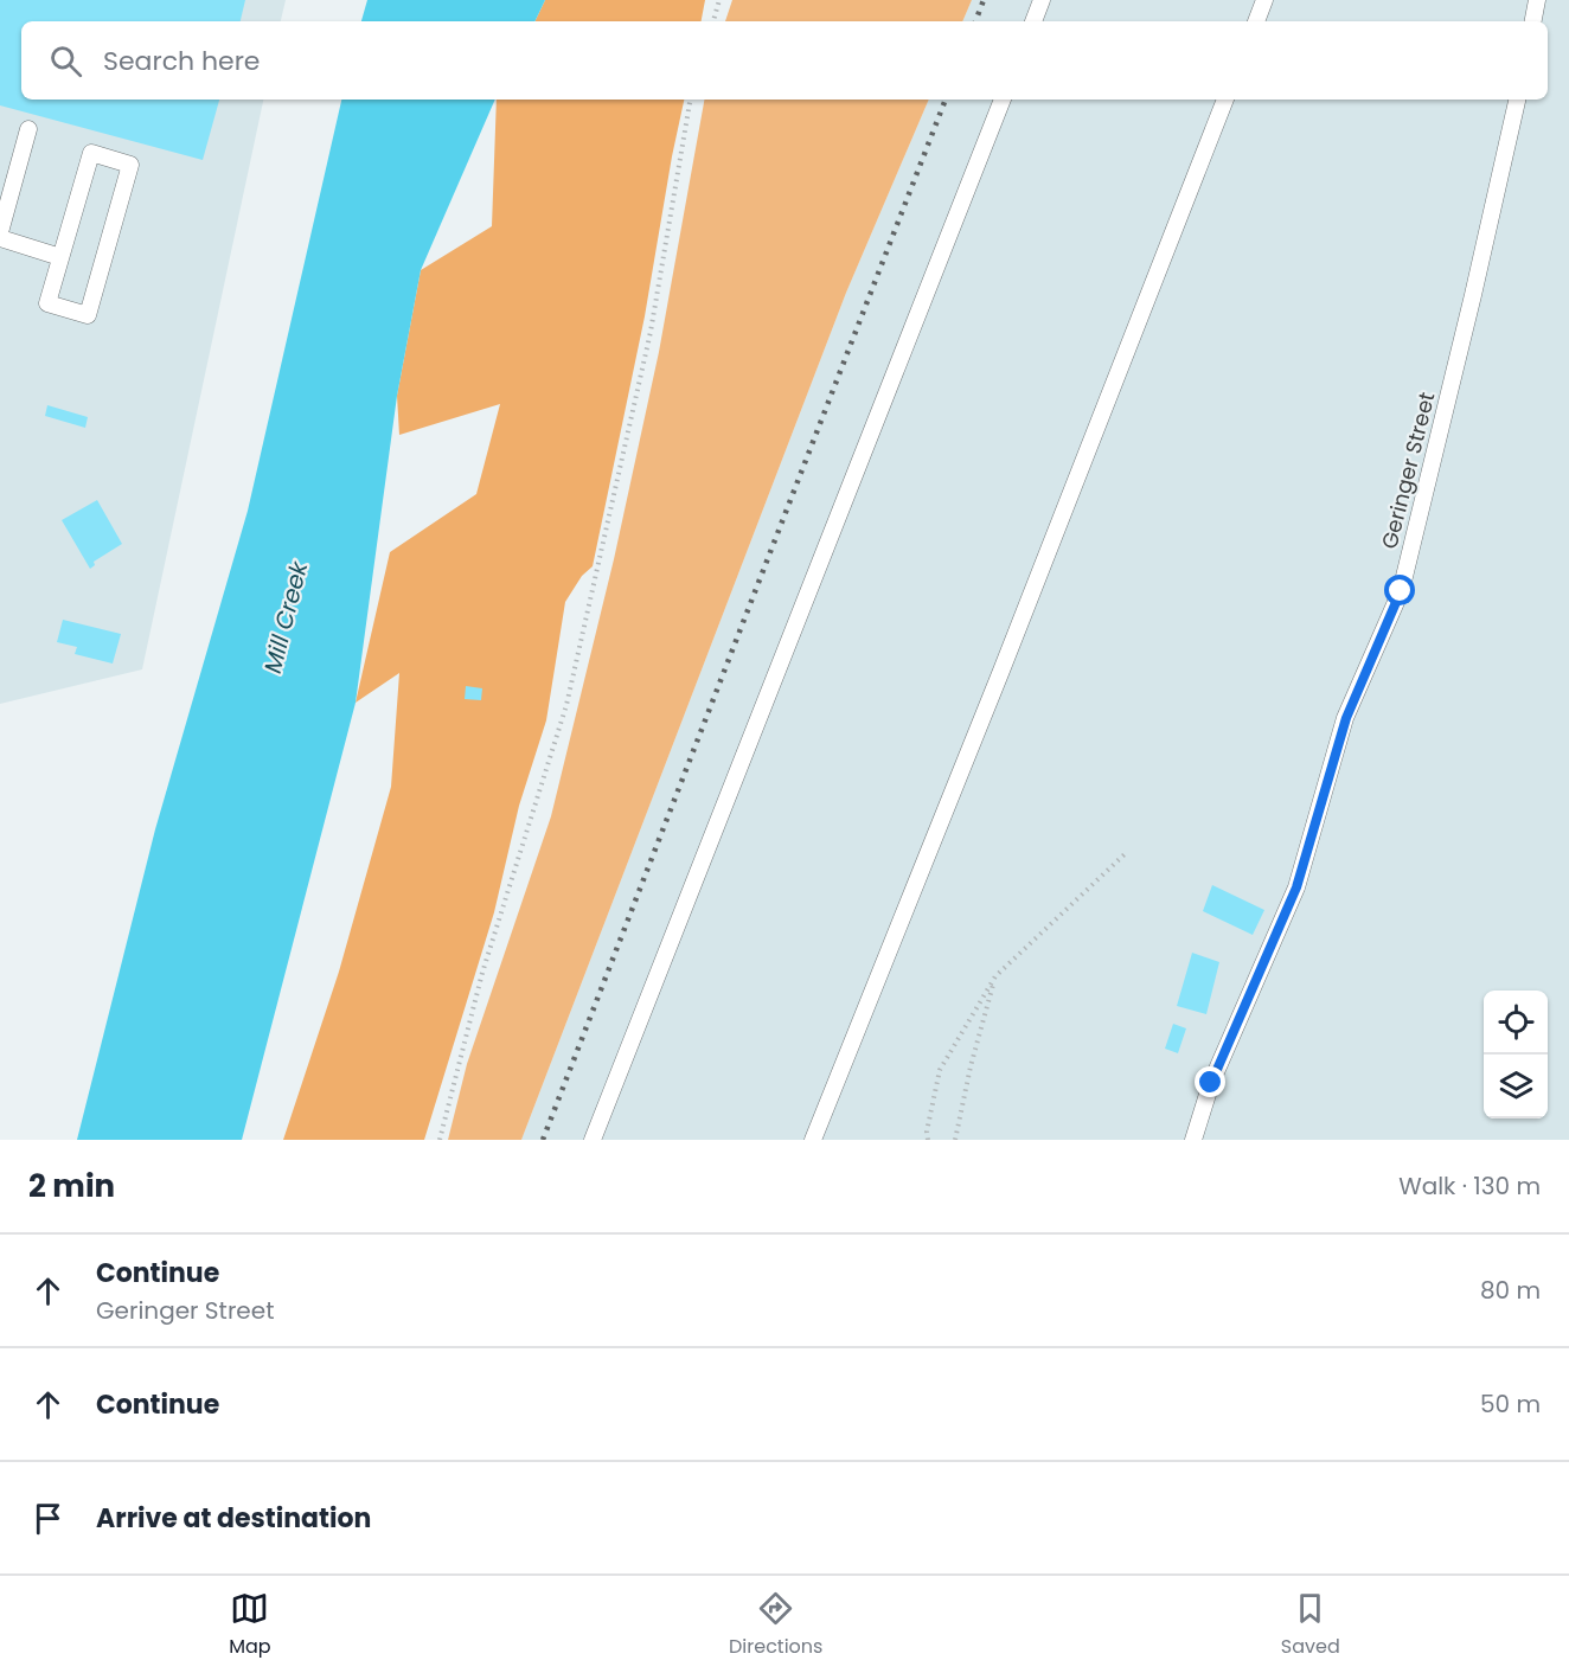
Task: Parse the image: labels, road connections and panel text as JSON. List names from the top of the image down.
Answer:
{
  "streets": {
    "lane": ["Geringer Street"]
  },
  "water": ["Mill Creek"],
  "page": {
    "search": "Search here",
    "heading": ["2 min", "Walk · 130 m"],
    "list": [
      ["Continue", "Geringer Street", "80 m"],
      ["Continue", "50 m"],
      "Arrive at destination"
    ],
    "nav": ["Map", "Directions", "Saved"]
  }
}
